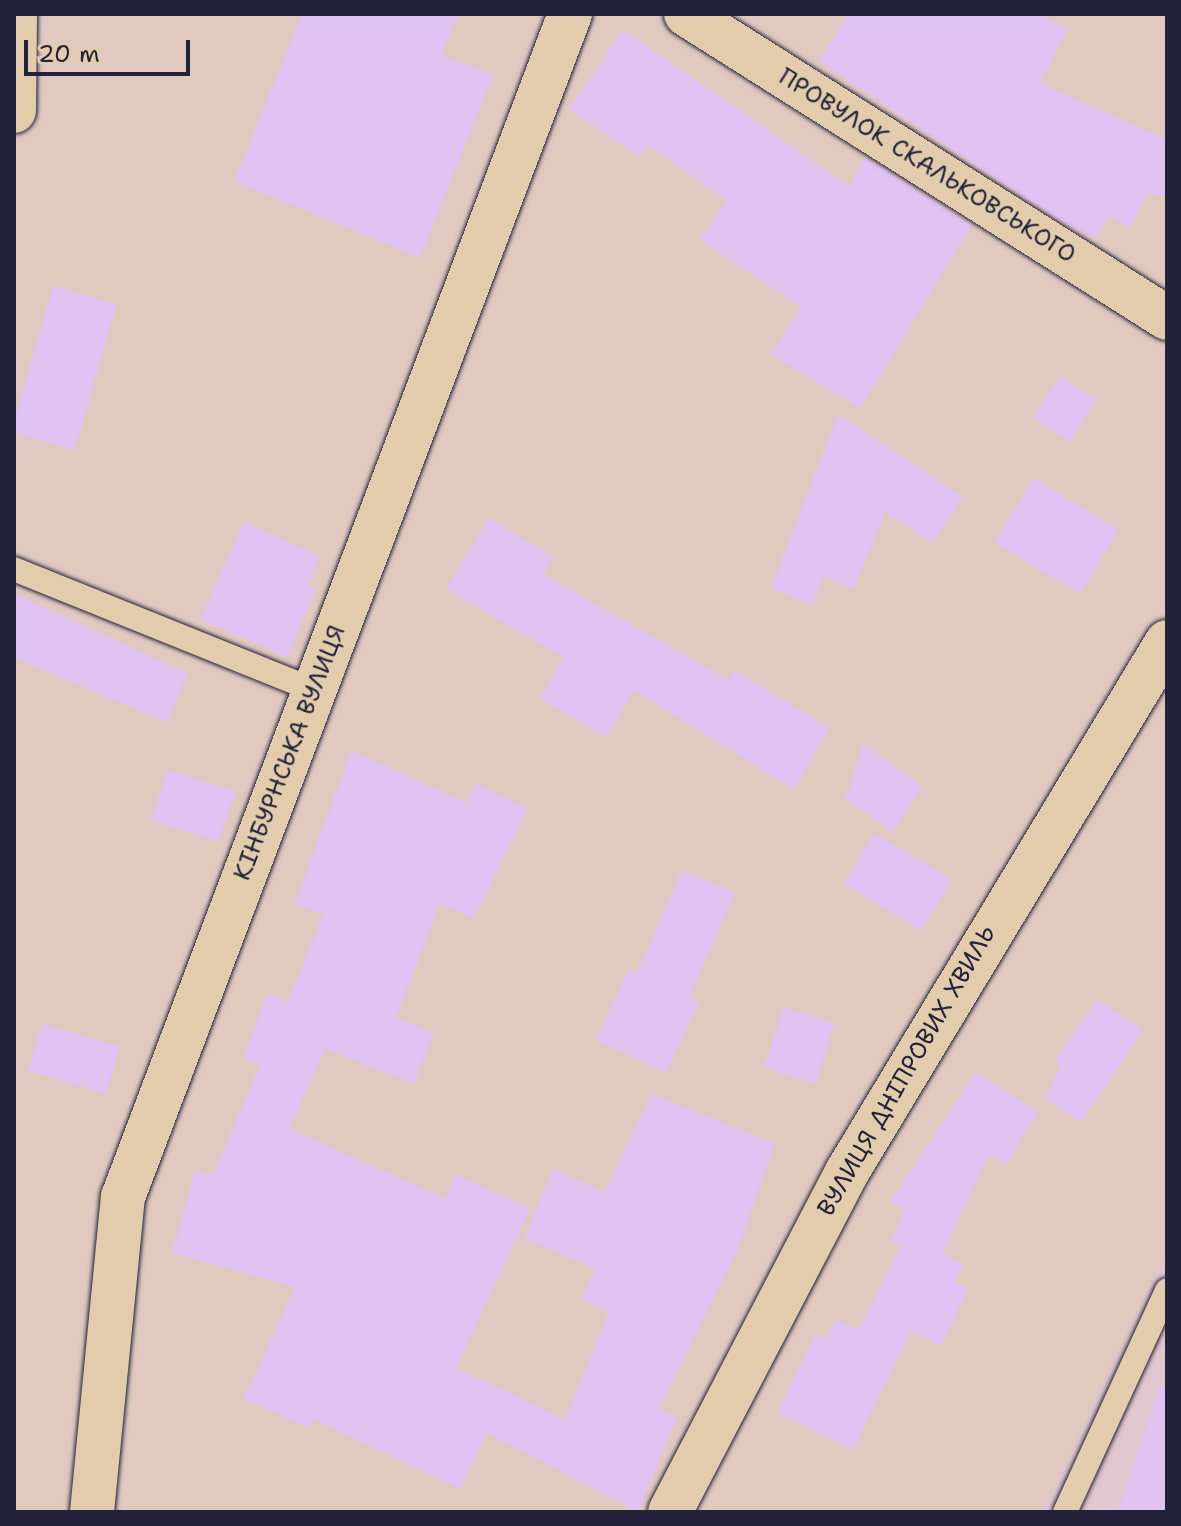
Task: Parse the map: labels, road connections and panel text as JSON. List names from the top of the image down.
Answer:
{
  "streets": {
    "street": ["ПРОВУЛОК СКАЛЬКОВСЬКОГО", "КІНБУРНСЬКА ВУЛИЦЯ", "ВУЛИЦЯ ДНІПРОВИХ ХВИЛЬ"]
  },
  "scale_bar": "20 m"
}
